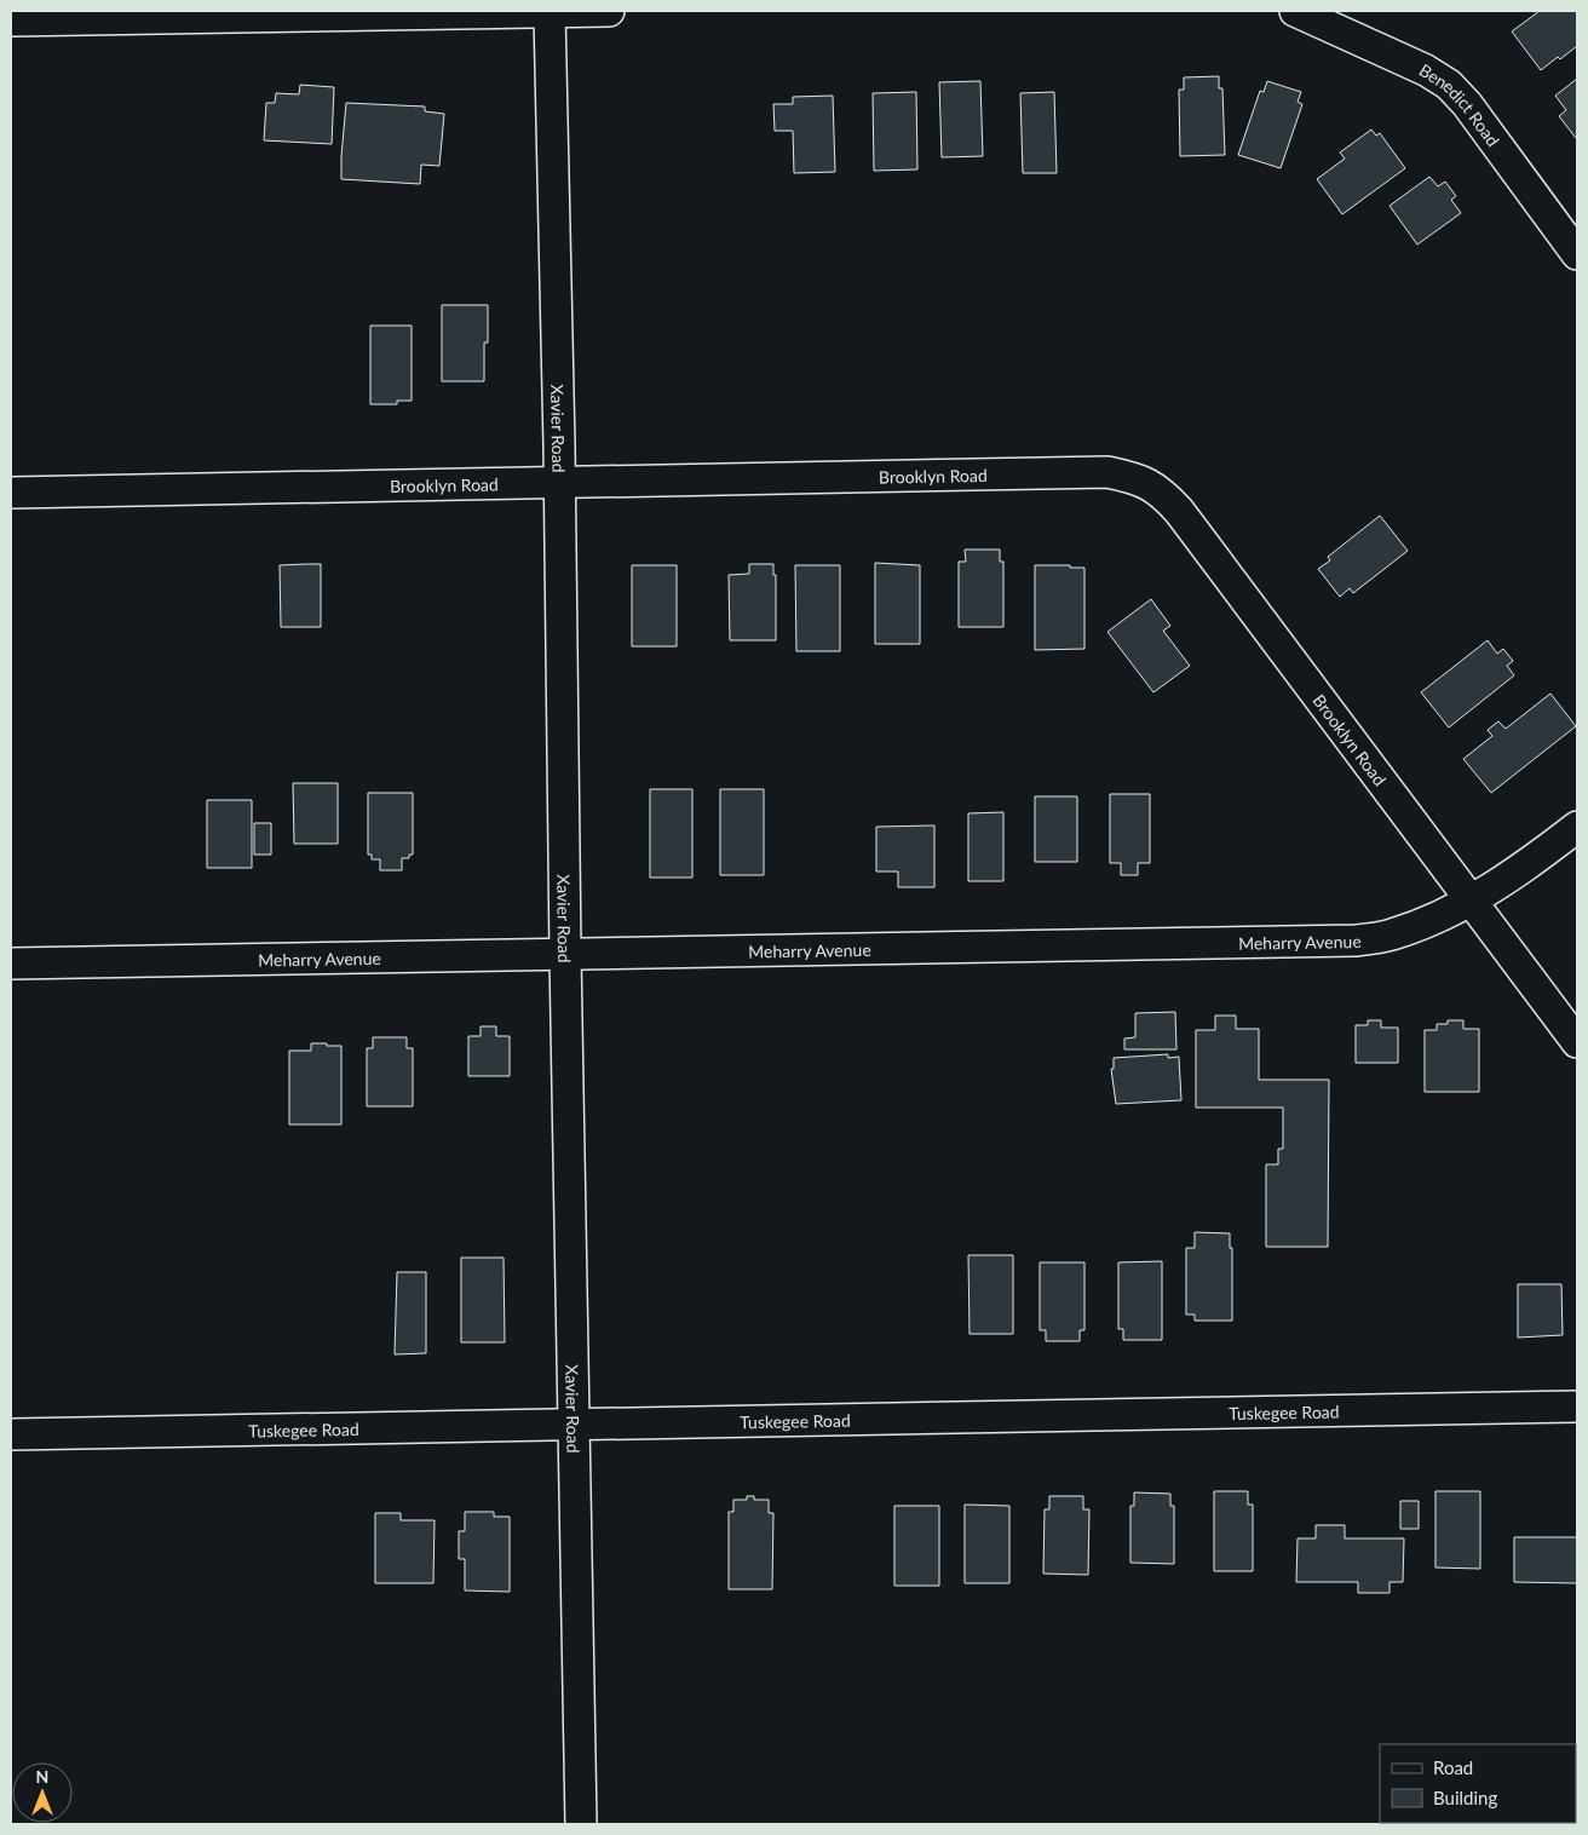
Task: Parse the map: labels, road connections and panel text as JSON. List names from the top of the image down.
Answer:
{
  "streets": {
    "street": [
      "Benedict Road",
      "Xavier Road",
      "Brooklyn Road",
      "Meharry Avenue",
      "Tuskegee Road"
    ]
  },
  "crossings": [
    ["Xavier Road", "Brooklyn Road"],
    ["Xavier Road", "Meharry Avenue"],
    ["Xavier Road", "Tuskegee Road"],
    ["Brooklyn Road", "Meharry Avenue"]
  ],
  "legend": ["Road", "Building"],
  "north": "top"
}
